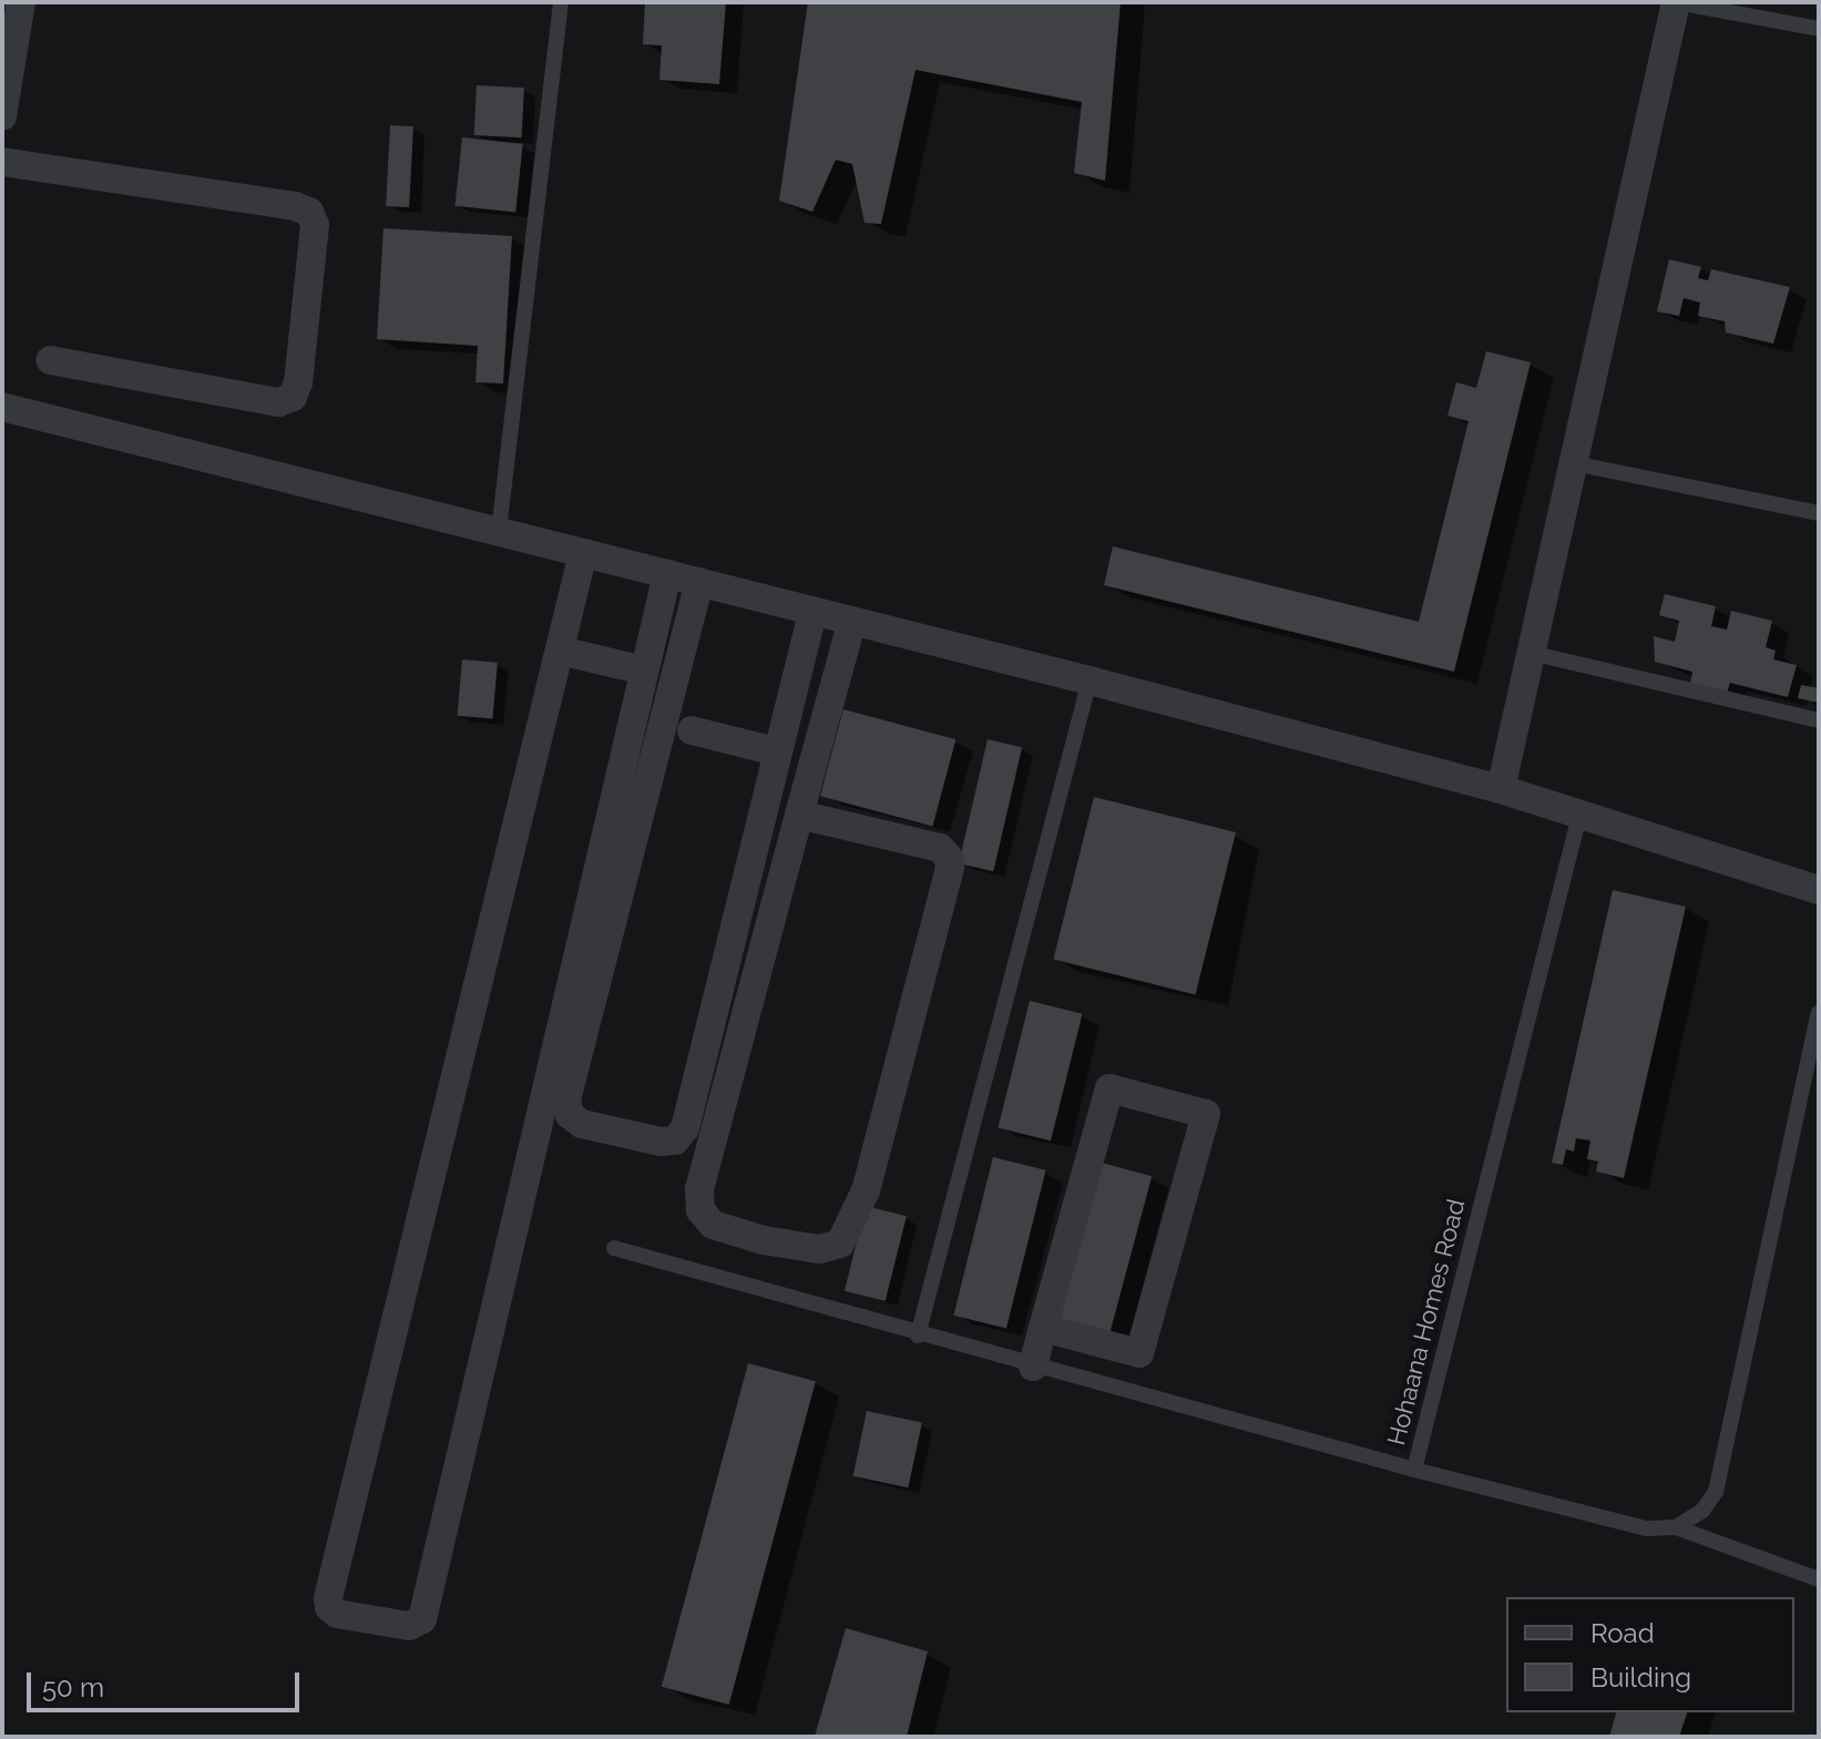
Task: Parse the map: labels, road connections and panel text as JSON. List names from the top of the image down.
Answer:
{
  "streets": {
    "lane": ["Hohaana Homes Road"]
  },
  "legend": ["Road", "Building"],
  "scale_bar": "50 m"
}
